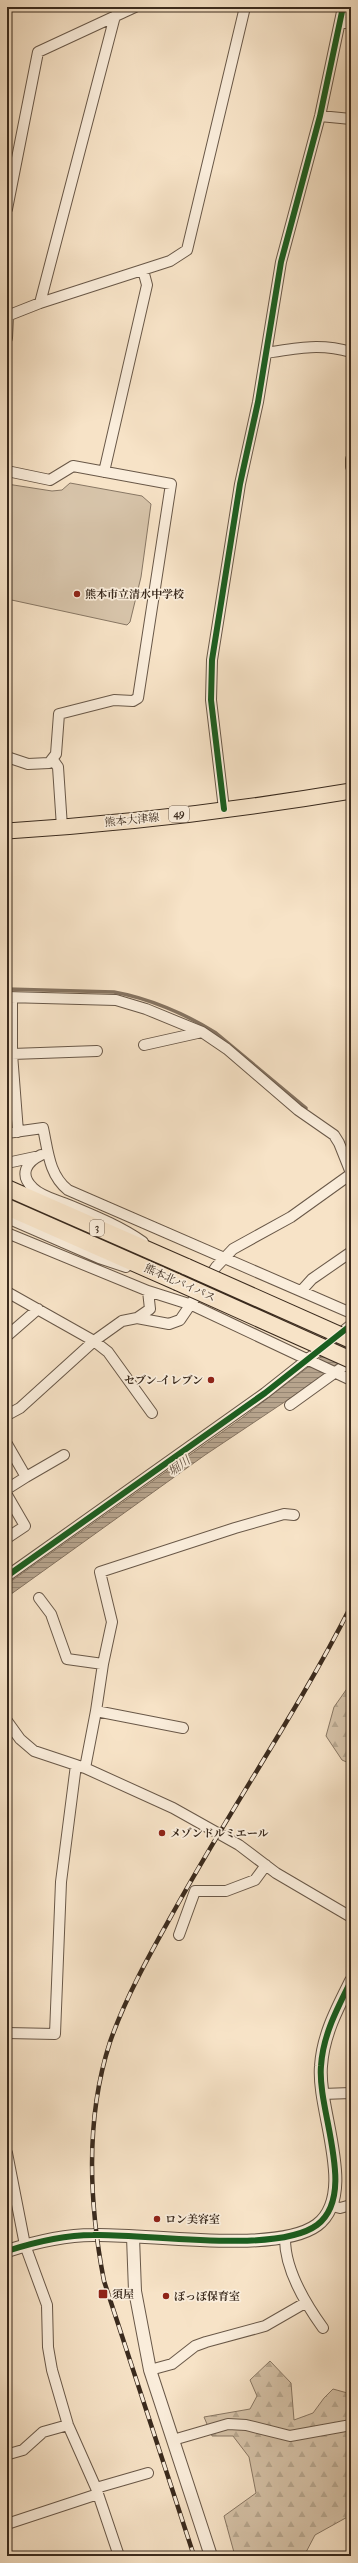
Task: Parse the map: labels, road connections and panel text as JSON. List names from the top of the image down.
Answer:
{
  "streets": {
    "highway": ["3", "熊本北バイパス"],
    "main road": ["49", "熊本大津線"]
  },
  "water": ["堀川"],
  "places": {
    "other": [
      "熊本市立清水中学校",
      "セブン-イレブン",
      "メゾンドルミエール",
      "ロン美容室",
      "ぽっぽ保育室"
    ],
    "transit": ["須屋"]
  }
}
